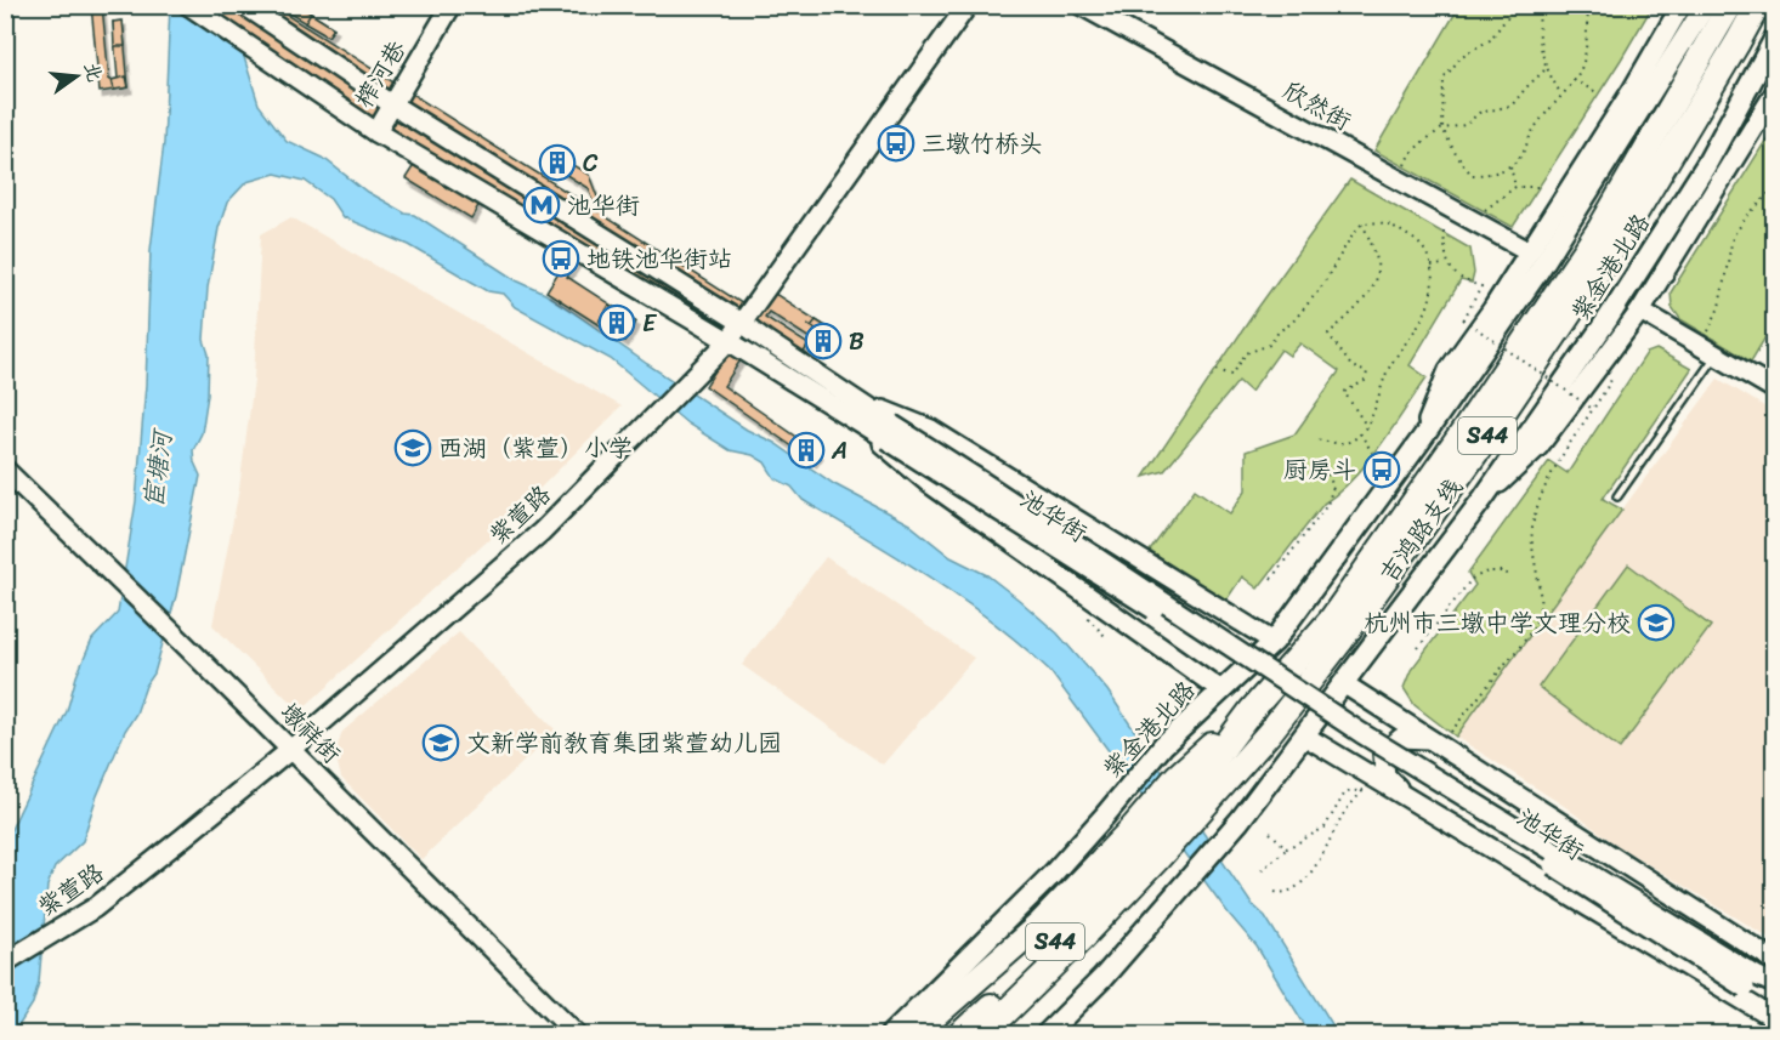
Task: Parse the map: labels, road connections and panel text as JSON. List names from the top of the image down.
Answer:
{
  "streets": {
    "highway": ["S44", "吉鸿路支线"],
    "main road": [
      "榨河巷",
      "欣然街",
      "紫金港北路",
      "紫萱路",
      "池华街",
      "墩祥街"
    ]
  },
  "crossings": [
    ["榨河巷", "池华街"],
    ["欣然街", "紫金港北路"],
    ["紫金港北路", "吉鸿路支线"],
    ["紫萱路", "池华街"],
    ["紫萱路", "墩祥街"]
  ],
  "water": ["宦塘河"],
  "places": {
    "bus stop": ["三墩竹桥头", "地铁池华街站", "厨房斗"],
    "building": [
      "C",
      "E",
      "B",
      "A"
    ],
    "metro station": ["池华街"],
    "school or university": ["西湖（紫萱）小学", "杭州市三墩中学文理分校", "文新学前教育集团紫萱幼儿园"]
  },
  "north": "right"
}
